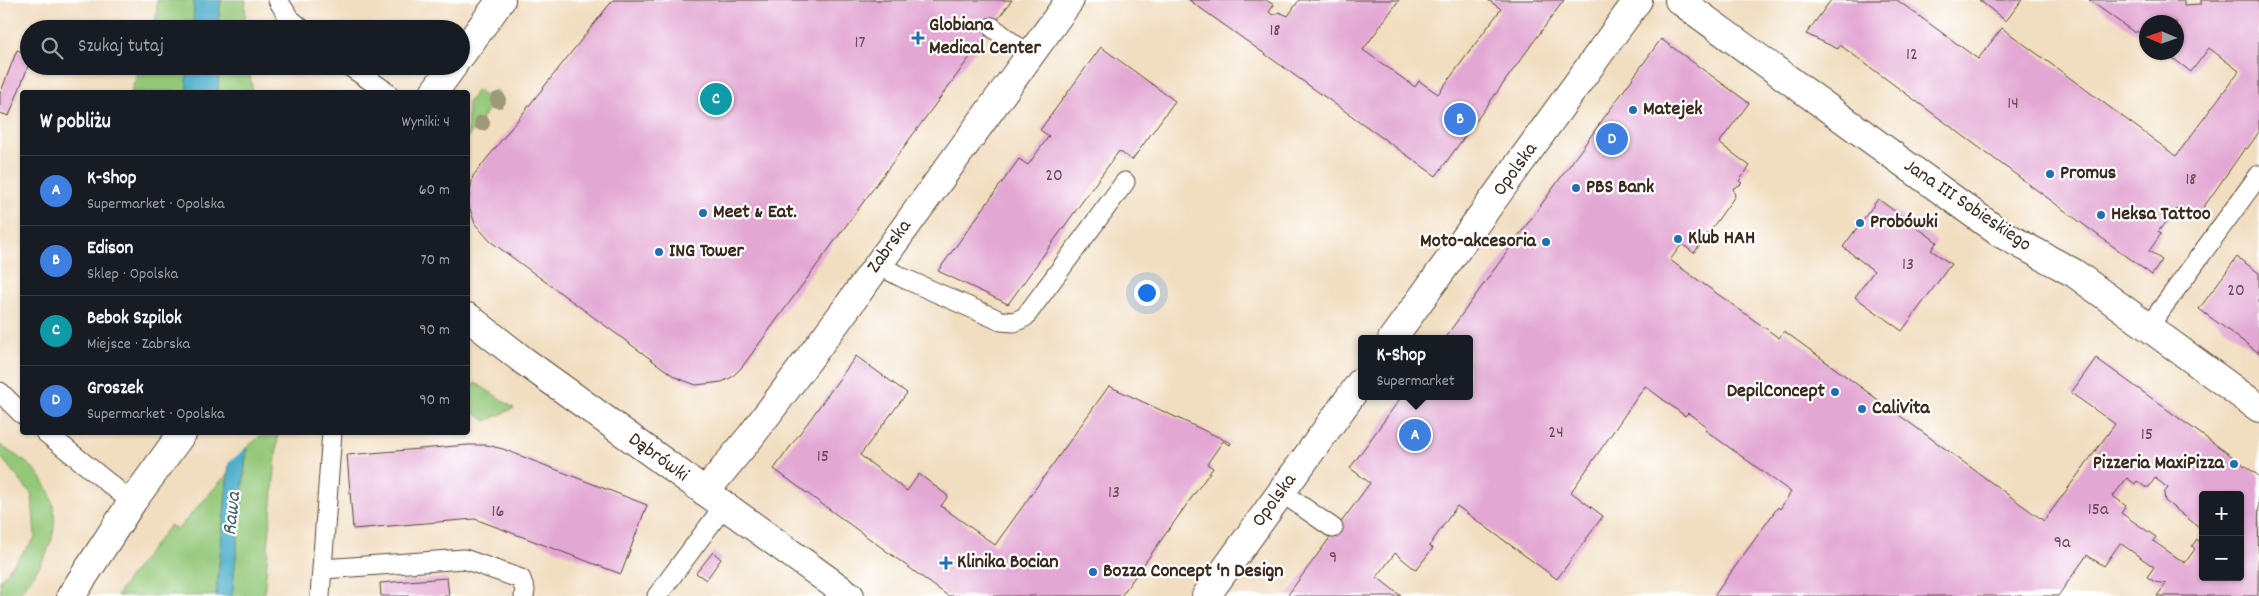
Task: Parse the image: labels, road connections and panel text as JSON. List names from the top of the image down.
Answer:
{
  "streets": {
    "street": [
      "Opolska",
      "Jana III Sobieskiego",
      "Zabrska",
      "Dąbrówki"
    ]
  },
  "crossings": [
    ["Zabrska", "Dąbrówki"]
  ],
  "water": ["Rawa"],
  "places": {
    "health": ["Globiana Medical Center", "Klinika Bocian"],
    "other": [
      "Matejek",
      "Promus",
      "PBS Bank",
      "Meet & Eat.",
      "Heksa Tattoo",
      "Probówki",
      "Klub HAH",
      "Moto-akcesoria",
      "ING Tower",
      "DepilConcept",
      "CaliVita",
      "Pizzeria MaxiPizza",
      "Bozza Concept 'n Design"
    ]
  },
  "house_numbers": [
    "18",
    "17",
    "12",
    "14",
    "20",
    "18",
    "13",
    "20",
    "24",
    "15",
    "15",
    "13",
    "15a",
    "16",
    "9a",
    "9"
  ],
  "north": "left",
  "page": {
    "search": "Szukaj tutaj",
    "pins": [
      "C",
      "B",
      "D",
      "A"
    ],
    "heading": ["W pobliżu", "Wyniki: 4"],
    "list": [
      {
        "mark": "A",
        "name": "K-Shop",
        "note": "Supermarket · Opolska",
        "value": "60 m"
      },
      {
        "mark": "B",
        "name": "Edison",
        "note": "Sklep · Opolska",
        "value": "70 m"
      },
      {
        "mark": "C",
        "name": "Bebok Szpilok",
        "note": "Miejsce · Zabrska",
        "value": "90 m"
      },
      {
        "mark": "D",
        "name": "Groszek",
        "note": "Supermarket · Opolska",
        "value": "90 m"
      }
    ],
    "popup": ["K-Shop", "Supermarket"],
    "map_buttons": ["+", "−"]
  }
}
